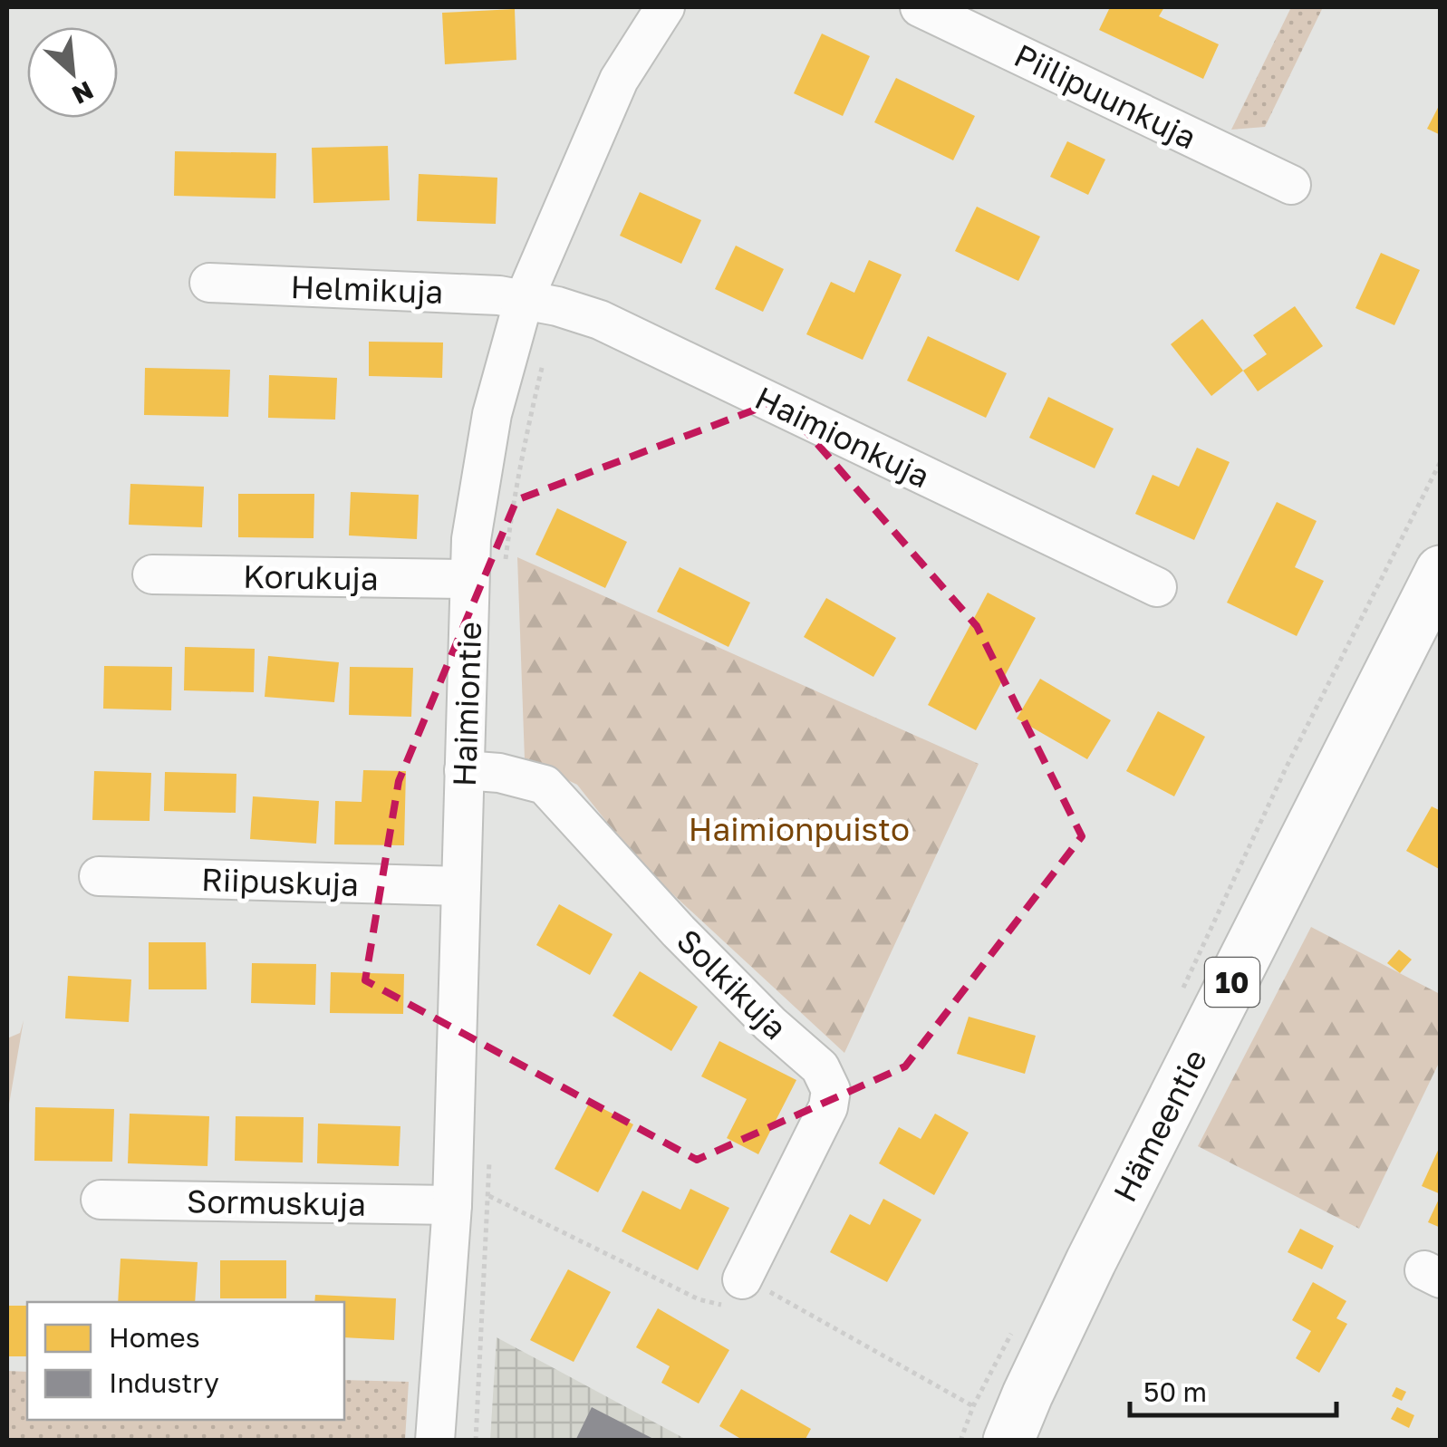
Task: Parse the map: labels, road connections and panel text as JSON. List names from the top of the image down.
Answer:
{
  "streets": {
    "highway": ["10", "Hämeentie"],
    "street": [
      "Piilipuunkuja",
      "Helmikuja",
      "Haimionkuja",
      "Korukuja",
      "Haimiontie",
      "Riipuskuja",
      "Solkikuja",
      "Sormuskuja"
    ]
  },
  "crossings": [
    ["Helmikuja", "Haimionkuja"],
    ["Helmikuja", "Haimiontie"],
    ["Haimionkuja", "Haimiontie"],
    ["Korukuja", "Haimiontie"],
    ["Haimiontie", "Riipuskuja"],
    ["Haimiontie", "Solkikuja"],
    ["Haimiontie", "Sormuskuja"]
  ],
  "parks": ["Haimionpuisto"],
  "legend": ["Homes", "Industry"],
  "scale_bar": "50 m",
  "north": "bottom right"
}
